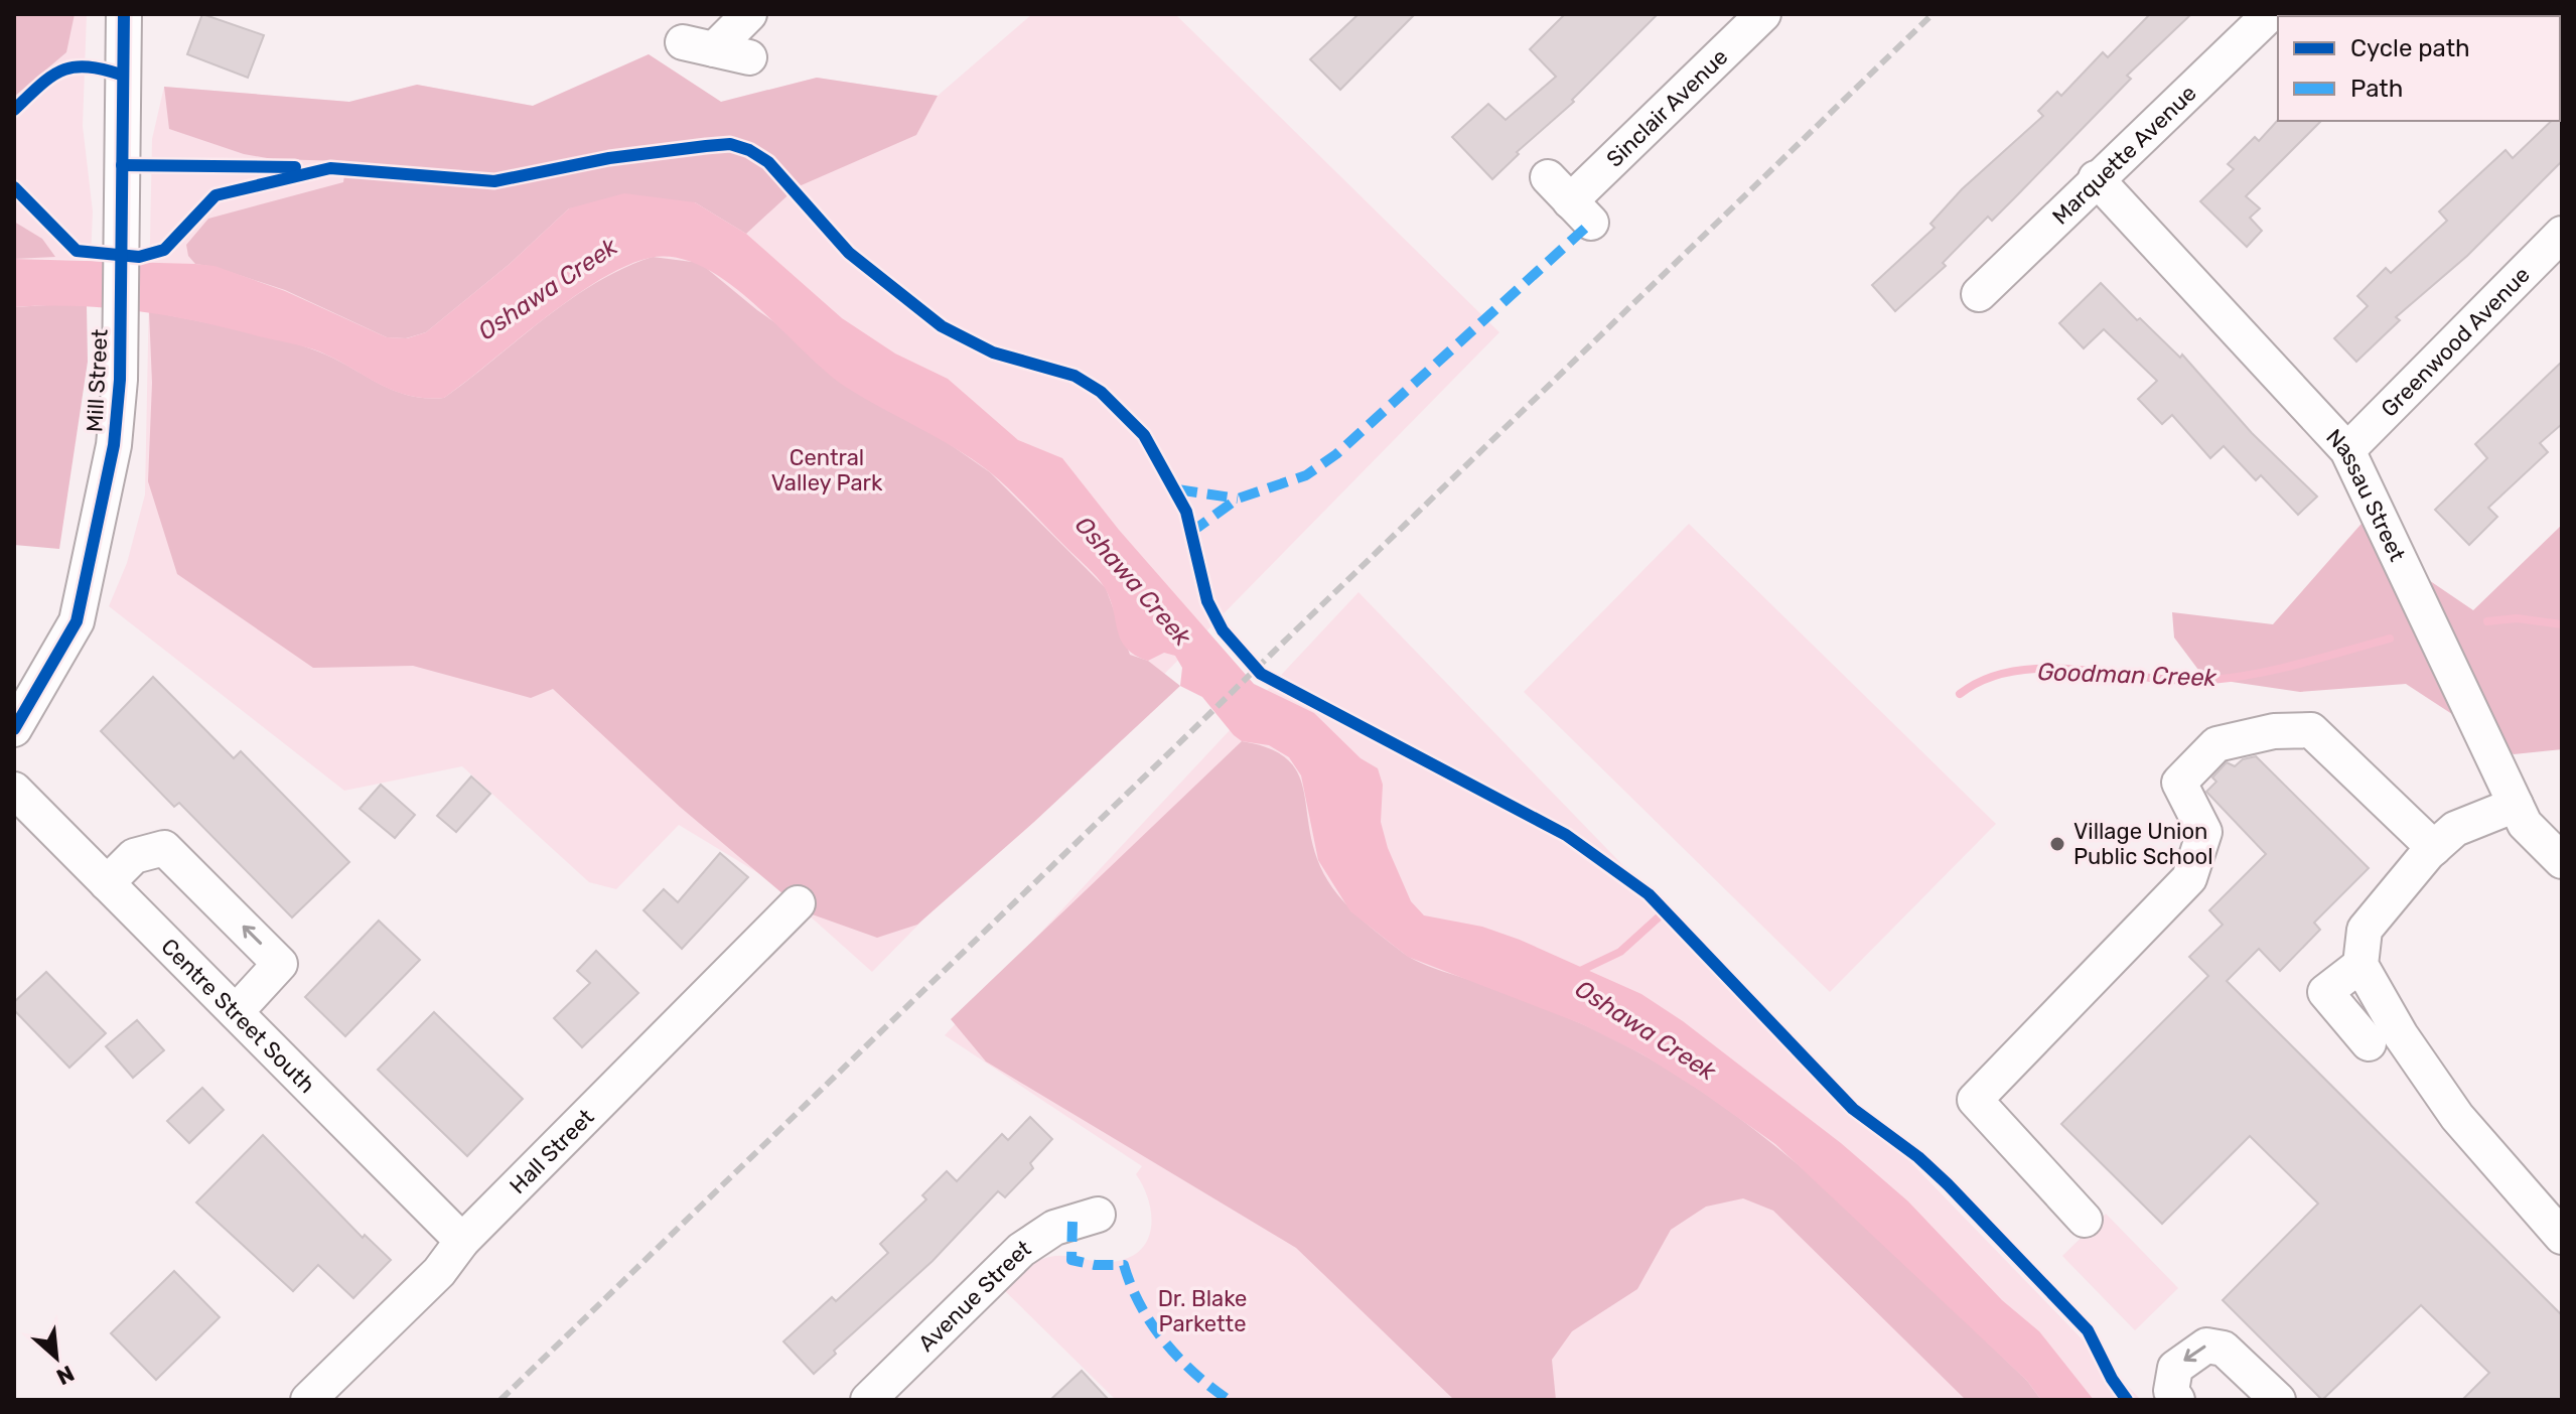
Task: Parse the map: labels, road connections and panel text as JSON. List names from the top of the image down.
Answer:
{
  "streets": {
    "street": [
      "Sinclair Avenue",
      "Marquette Avenue",
      "Greenwood Avenue",
      "Mill Street",
      "Nassau Street",
      "Centre Street South",
      "Hall Street",
      "Avenue Street"
    ]
  },
  "crossings": [
    ["Marquette Avenue", "Nassau Street"],
    ["Greenwood Avenue", "Nassau Street"],
    ["Centre Street South", "Hall Street"]
  ],
  "water": ["Oshawa Creek", "Goodman Creek"],
  "parks": ["Central Valley Park", "Dr. Blake Parkette"],
  "places": ["Village Union Public School"],
  "legend": ["Cycle path", "Path"],
  "north": "bottom right"
}
